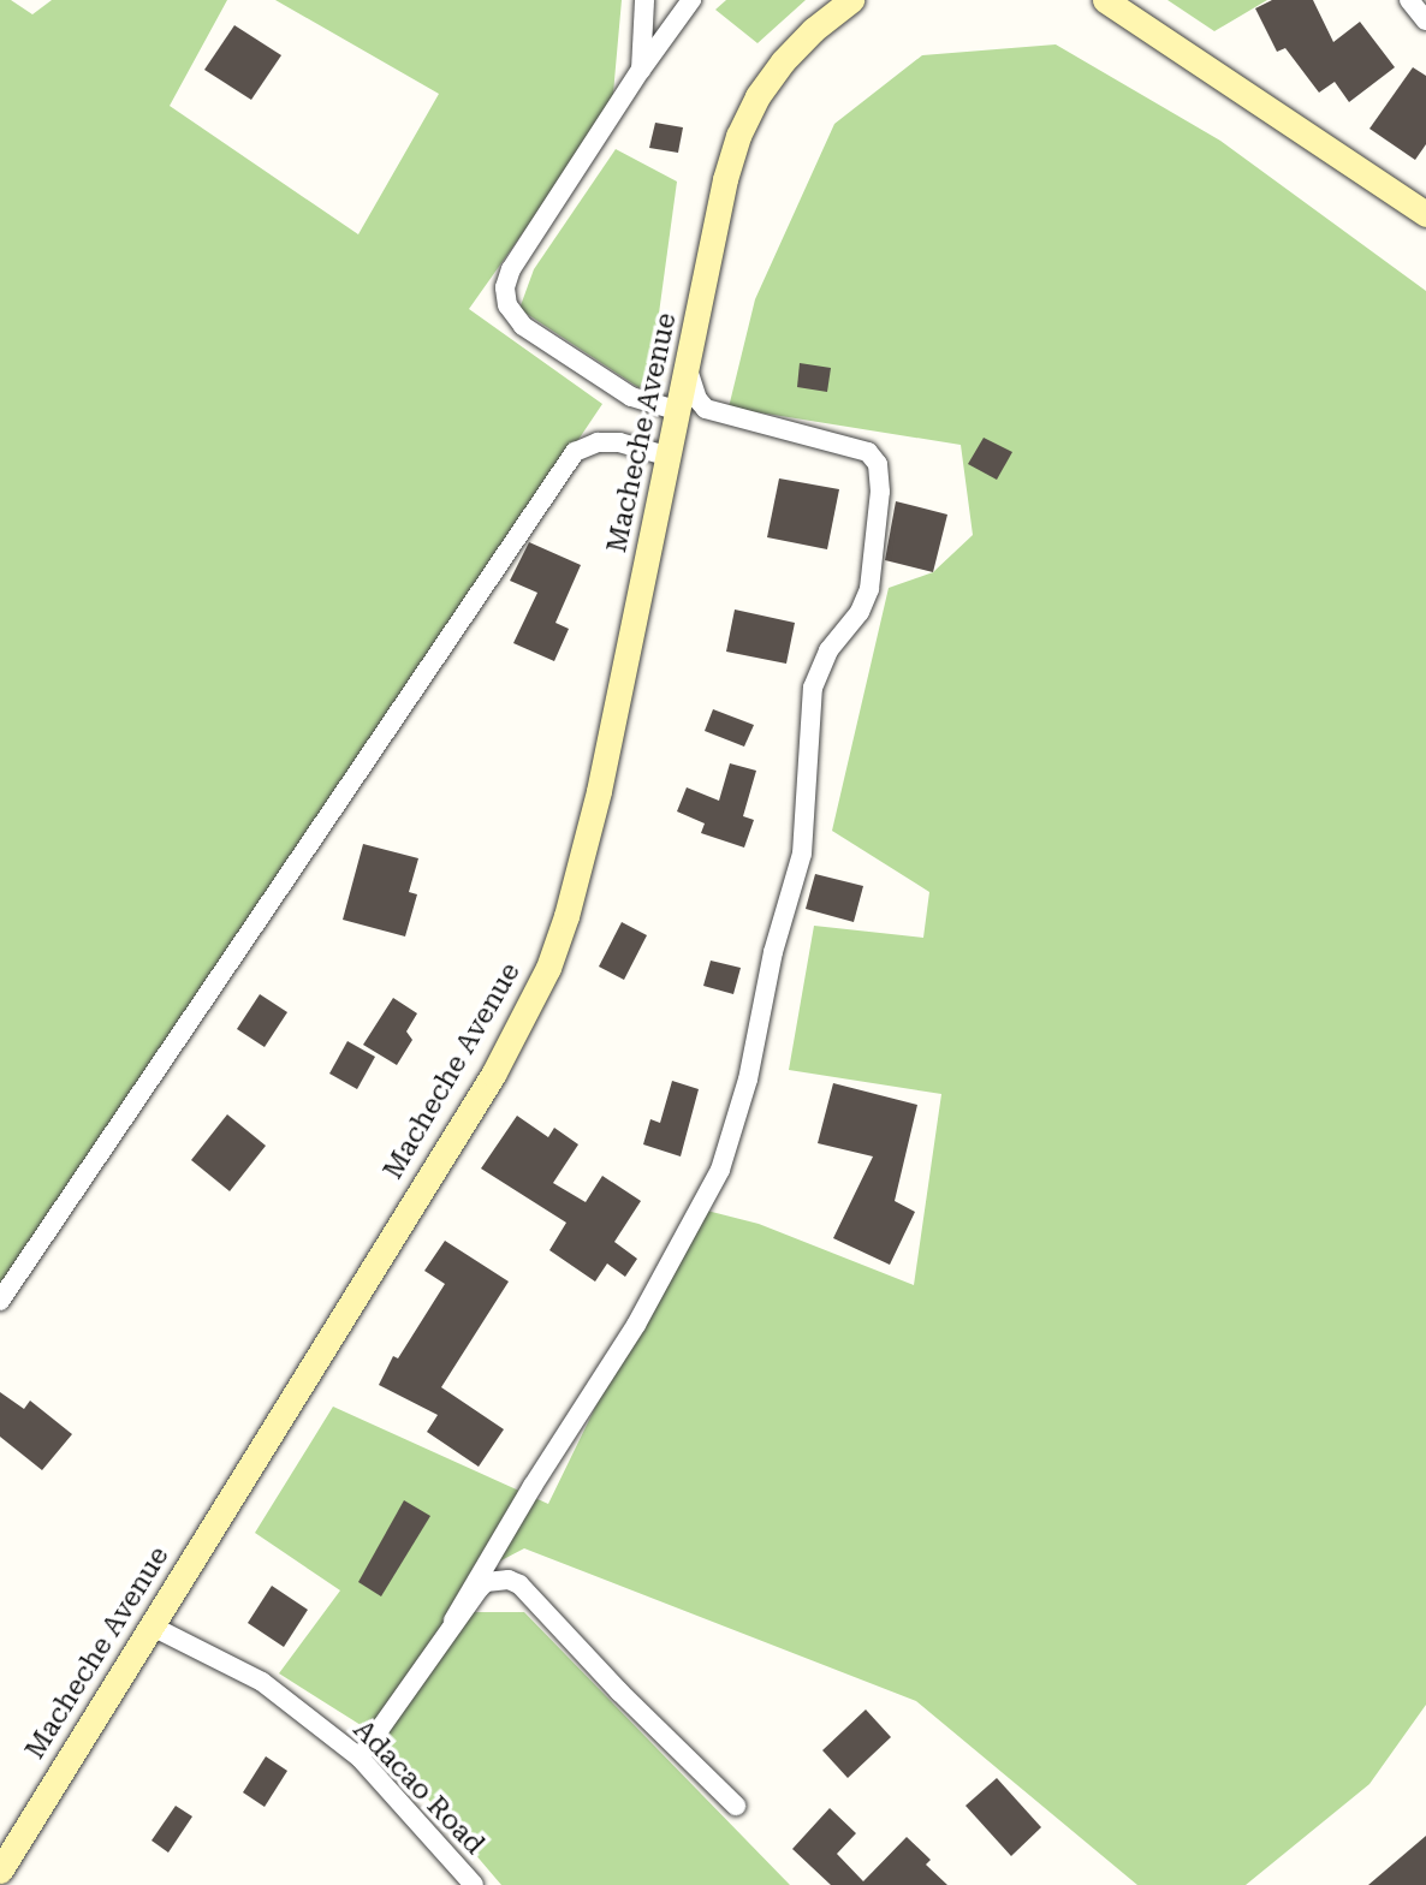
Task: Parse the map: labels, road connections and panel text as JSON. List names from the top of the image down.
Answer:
{
  "streets": {
    "main road": ["Macheche Avenue"],
    "street": ["Adacao Road"]
  },
  "crossings": [
    ["Macheche Avenue", "Adacao Road"]
  ]
}
